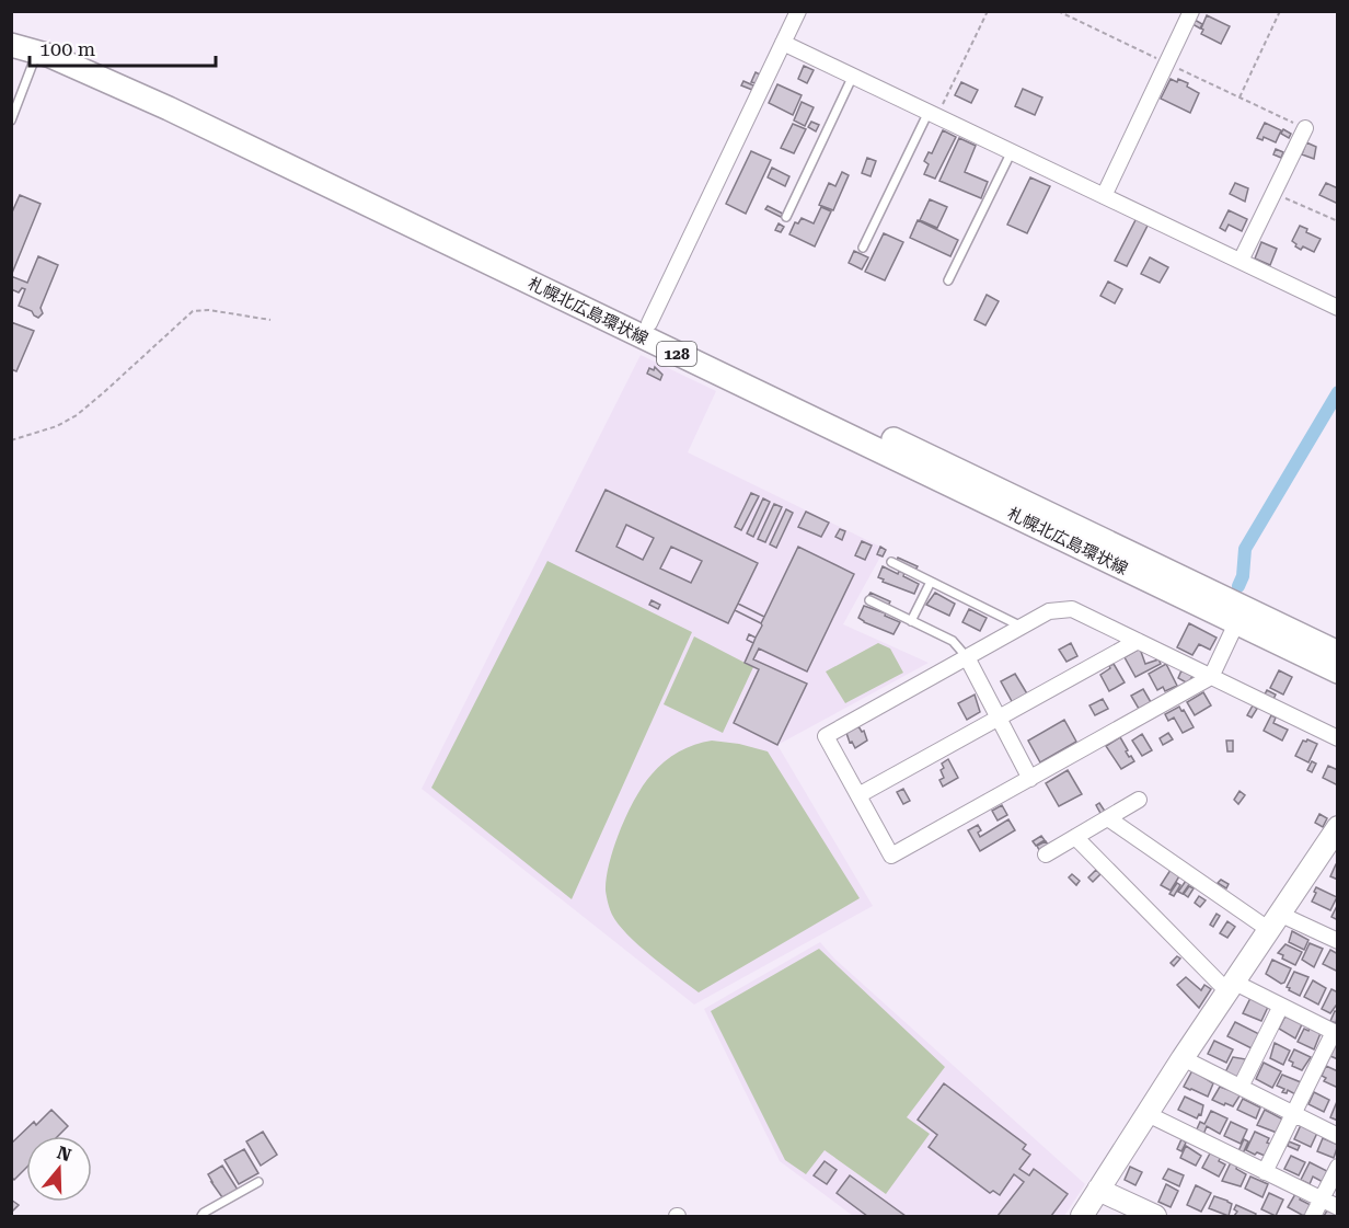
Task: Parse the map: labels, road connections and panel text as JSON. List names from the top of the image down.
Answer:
{
  "streets": {
    "main road": ["札幌北広島環状線", "128"]
  },
  "scale_bar": "100 m",
  "north": "top"
}
